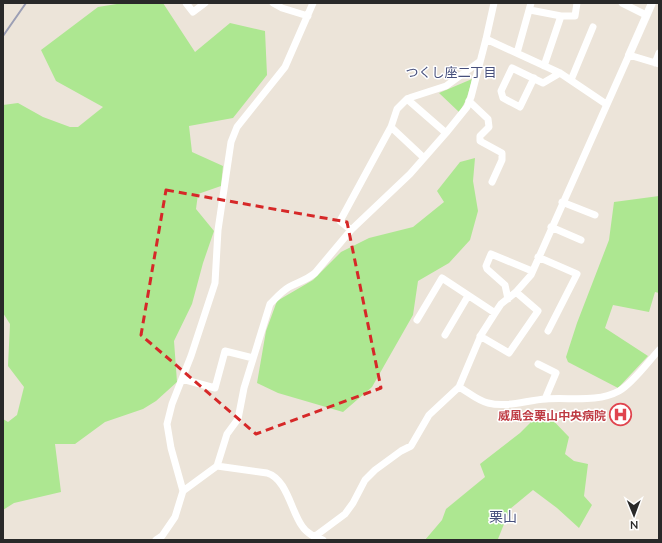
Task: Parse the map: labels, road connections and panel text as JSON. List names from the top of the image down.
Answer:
{
  "districts": ["つくし座二丁目", "栗山"],
  "places": {
    "hospital": ["威風会栗山中央病院"]
  },
  "north": "bottom"
}
